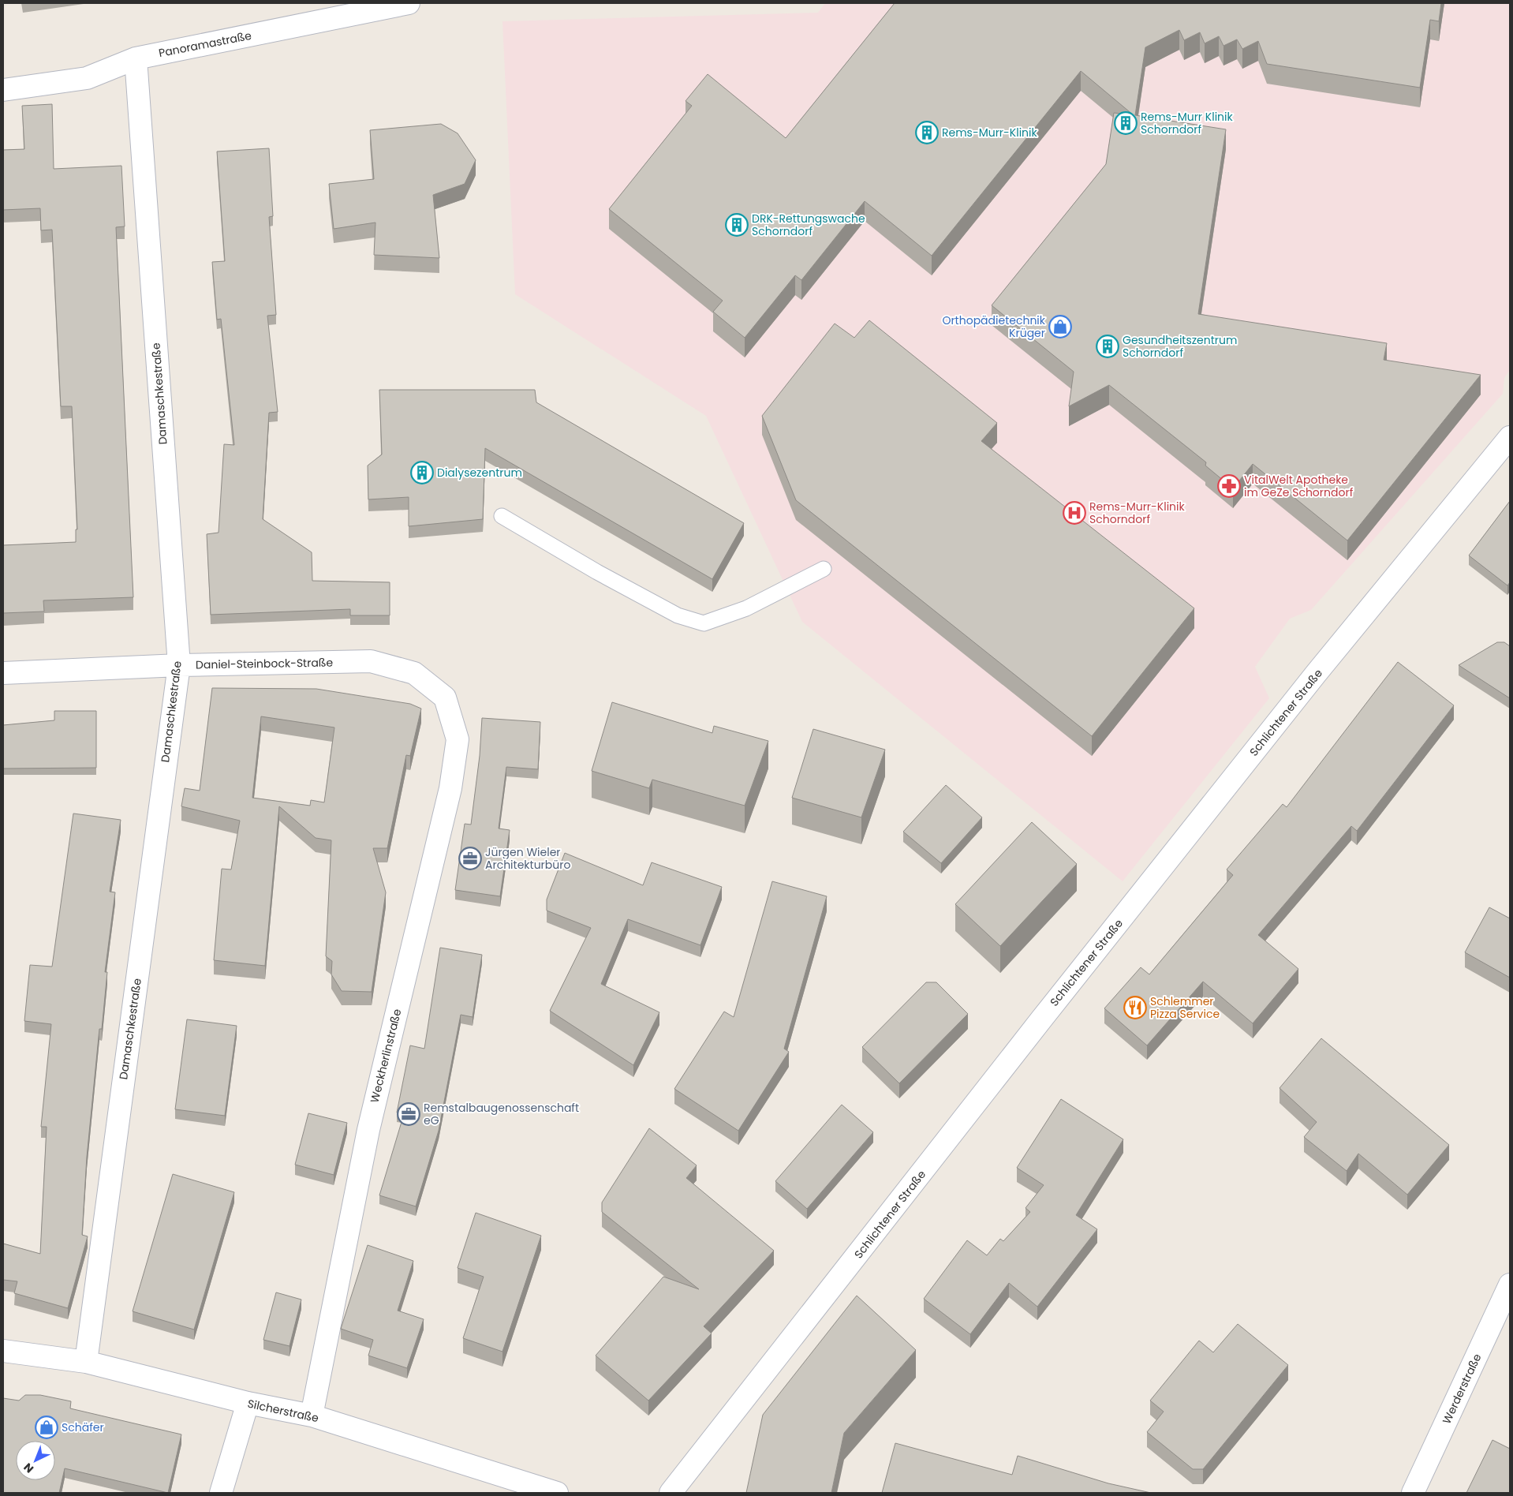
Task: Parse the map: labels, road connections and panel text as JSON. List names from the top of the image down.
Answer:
{
  "streets": {
    "street": [
      "Panoramastraße",
      "Damaschkestraße",
      "Daniel-Steinbock-Straße",
      "Schlichtener Straße",
      "Weckherlinstraße",
      "Werderstraße",
      "Silcherstraße"
    ]
  },
  "crossings": [
    ["Panoramastraße", "Damaschkestraße"],
    ["Damaschkestraße", "Daniel-Steinbock-Straße"],
    ["Damaschkestraße", "Silcherstraße"],
    ["Daniel-Steinbock-Straße", "Weckherlinstraße"],
    ["Weckherlinstraße", "Silcherstraße"]
  ],
  "places": {
    "building": [
      "Rems-Murr Klinik Schorndorf",
      "Rems-Murr-Klinik",
      "DRK-Rettungswache Schorndorf",
      "Gesundheitszentrum Schorndorf",
      "Dialysezentrum"
    ],
    "shop": ["Orthopädietechnik Krüger", "Schäfer"],
    "pharmacy": ["VitalWelt Apotheke im GeZe Schorndorf"],
    "hospital": ["Rems-Murr-Klinik Schorndorf"],
    "office": ["Jürgen Wieler Architekturbüro", "Remstalbaugenossenschaft eG"],
    "restaurant": ["Schlemmer Pizza Service"]
  },
  "north": "bottom left"
}
